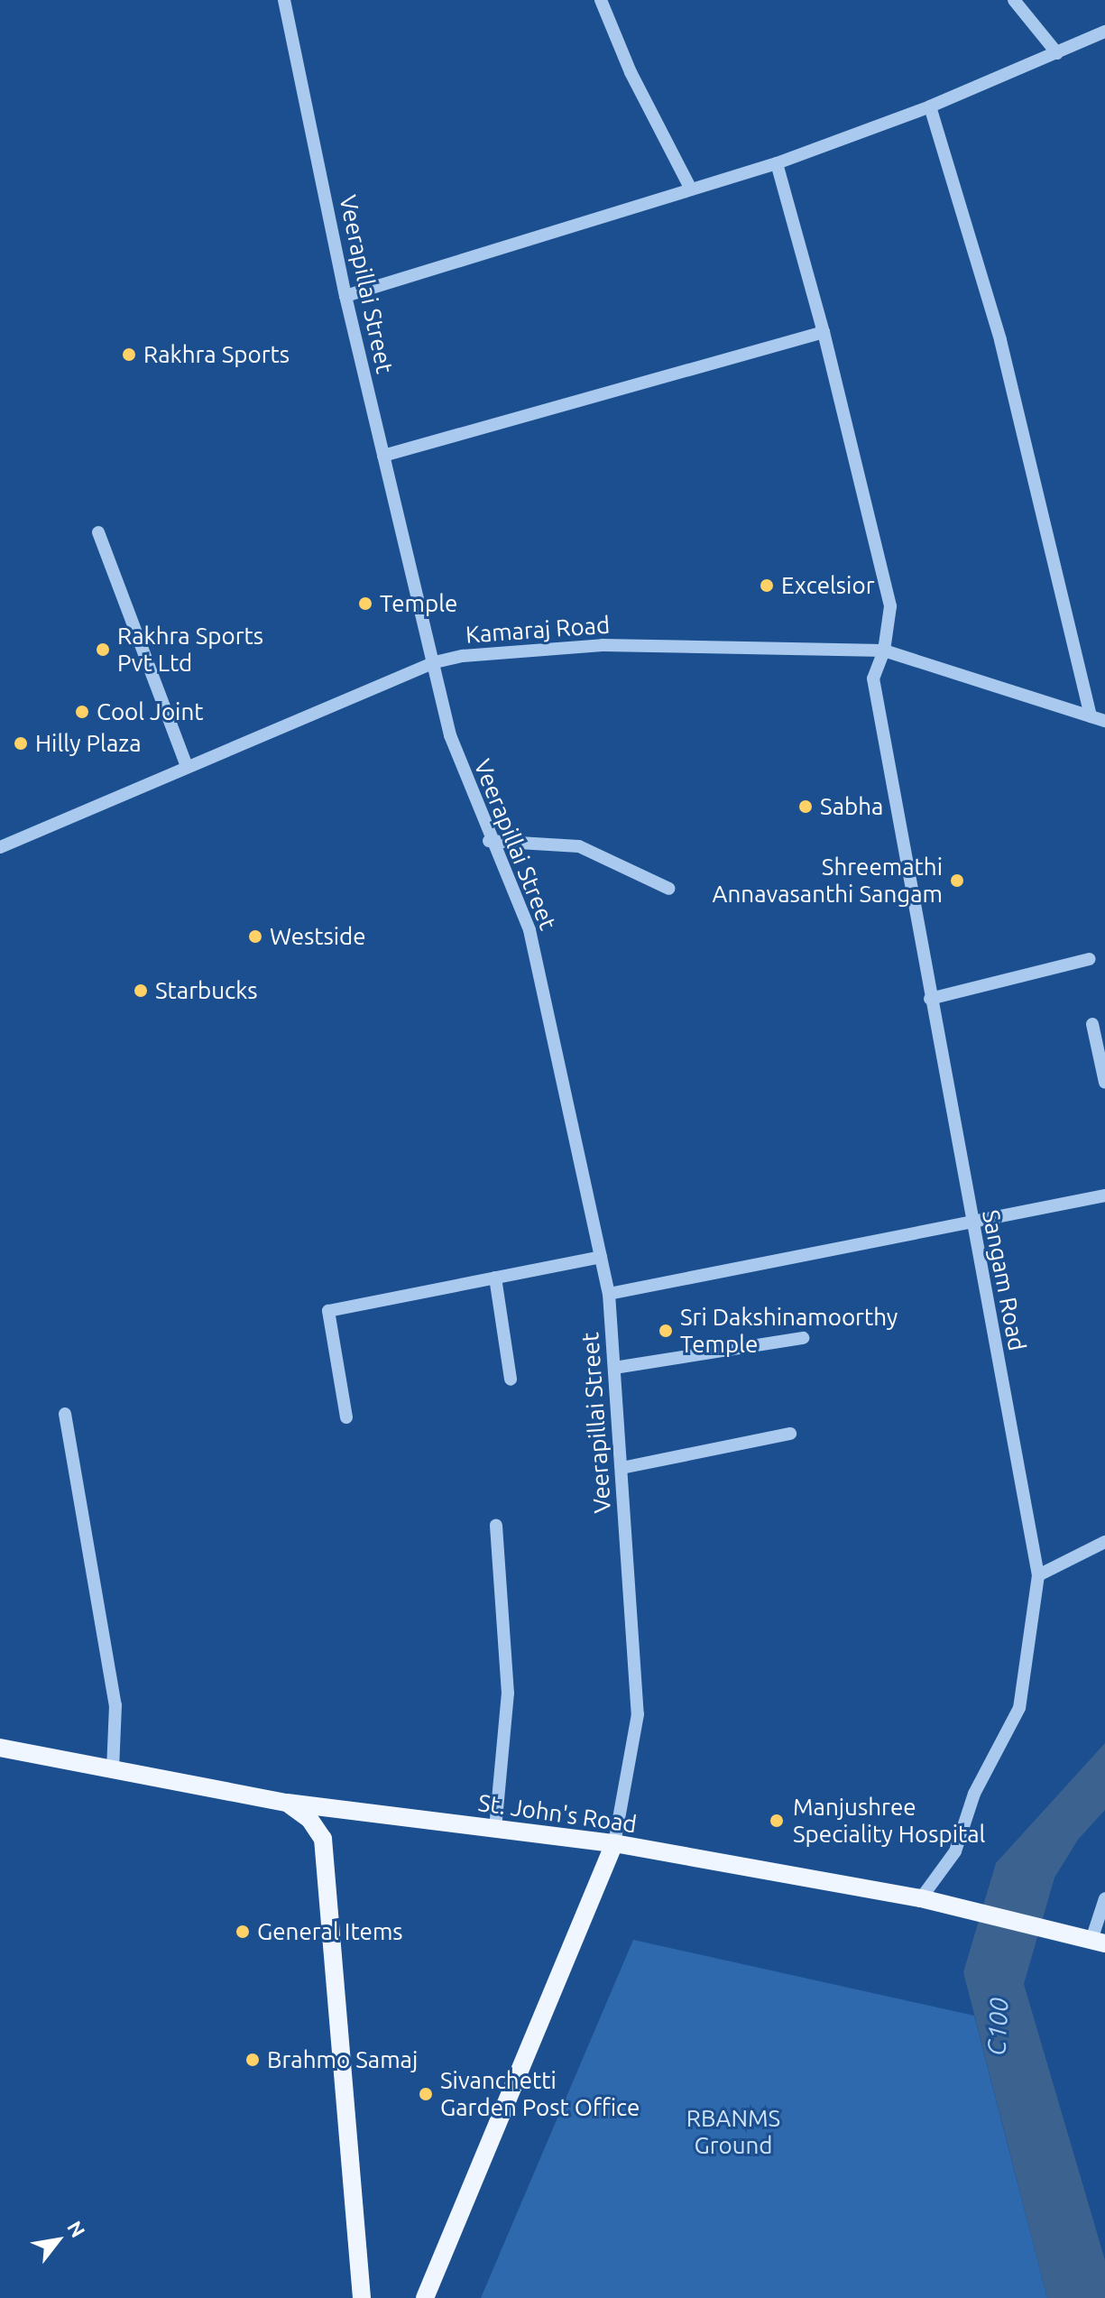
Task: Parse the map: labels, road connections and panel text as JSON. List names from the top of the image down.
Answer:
{
  "streets": {
    "main road": ["St. John's Road"],
    "street": ["Veerapillai Street", "Kamaraj Road", "Sangam Road"]
  },
  "crossings": [
    ["Veerapillai Street", "Kamaraj Road"],
    ["Veerapillai Street", "St. John's Road"],
    ["Kamaraj Road", "Sangam Road"],
    ["Sangam Road", "St. John's Road"]
  ],
  "water": ["C100"],
  "parks": ["RBANMS Ground"],
  "places": [
    "Rakhra Sports",
    "Excelsior",
    "Temple",
    "Rakhra Sports Pvt Ltd",
    "Cool Joint",
    "Hilly Plaza",
    "Sabha",
    "Shreemathi Annavasanthi Sangam",
    "Westside",
    "Starbucks",
    "Sri Dakshinamoorthy Temple",
    "Manjushree Speciality Hospital",
    "General Items",
    "Brahmo Samaj",
    "Sivanchetti Garden Post Office"
  ],
  "north": "top right"
}
